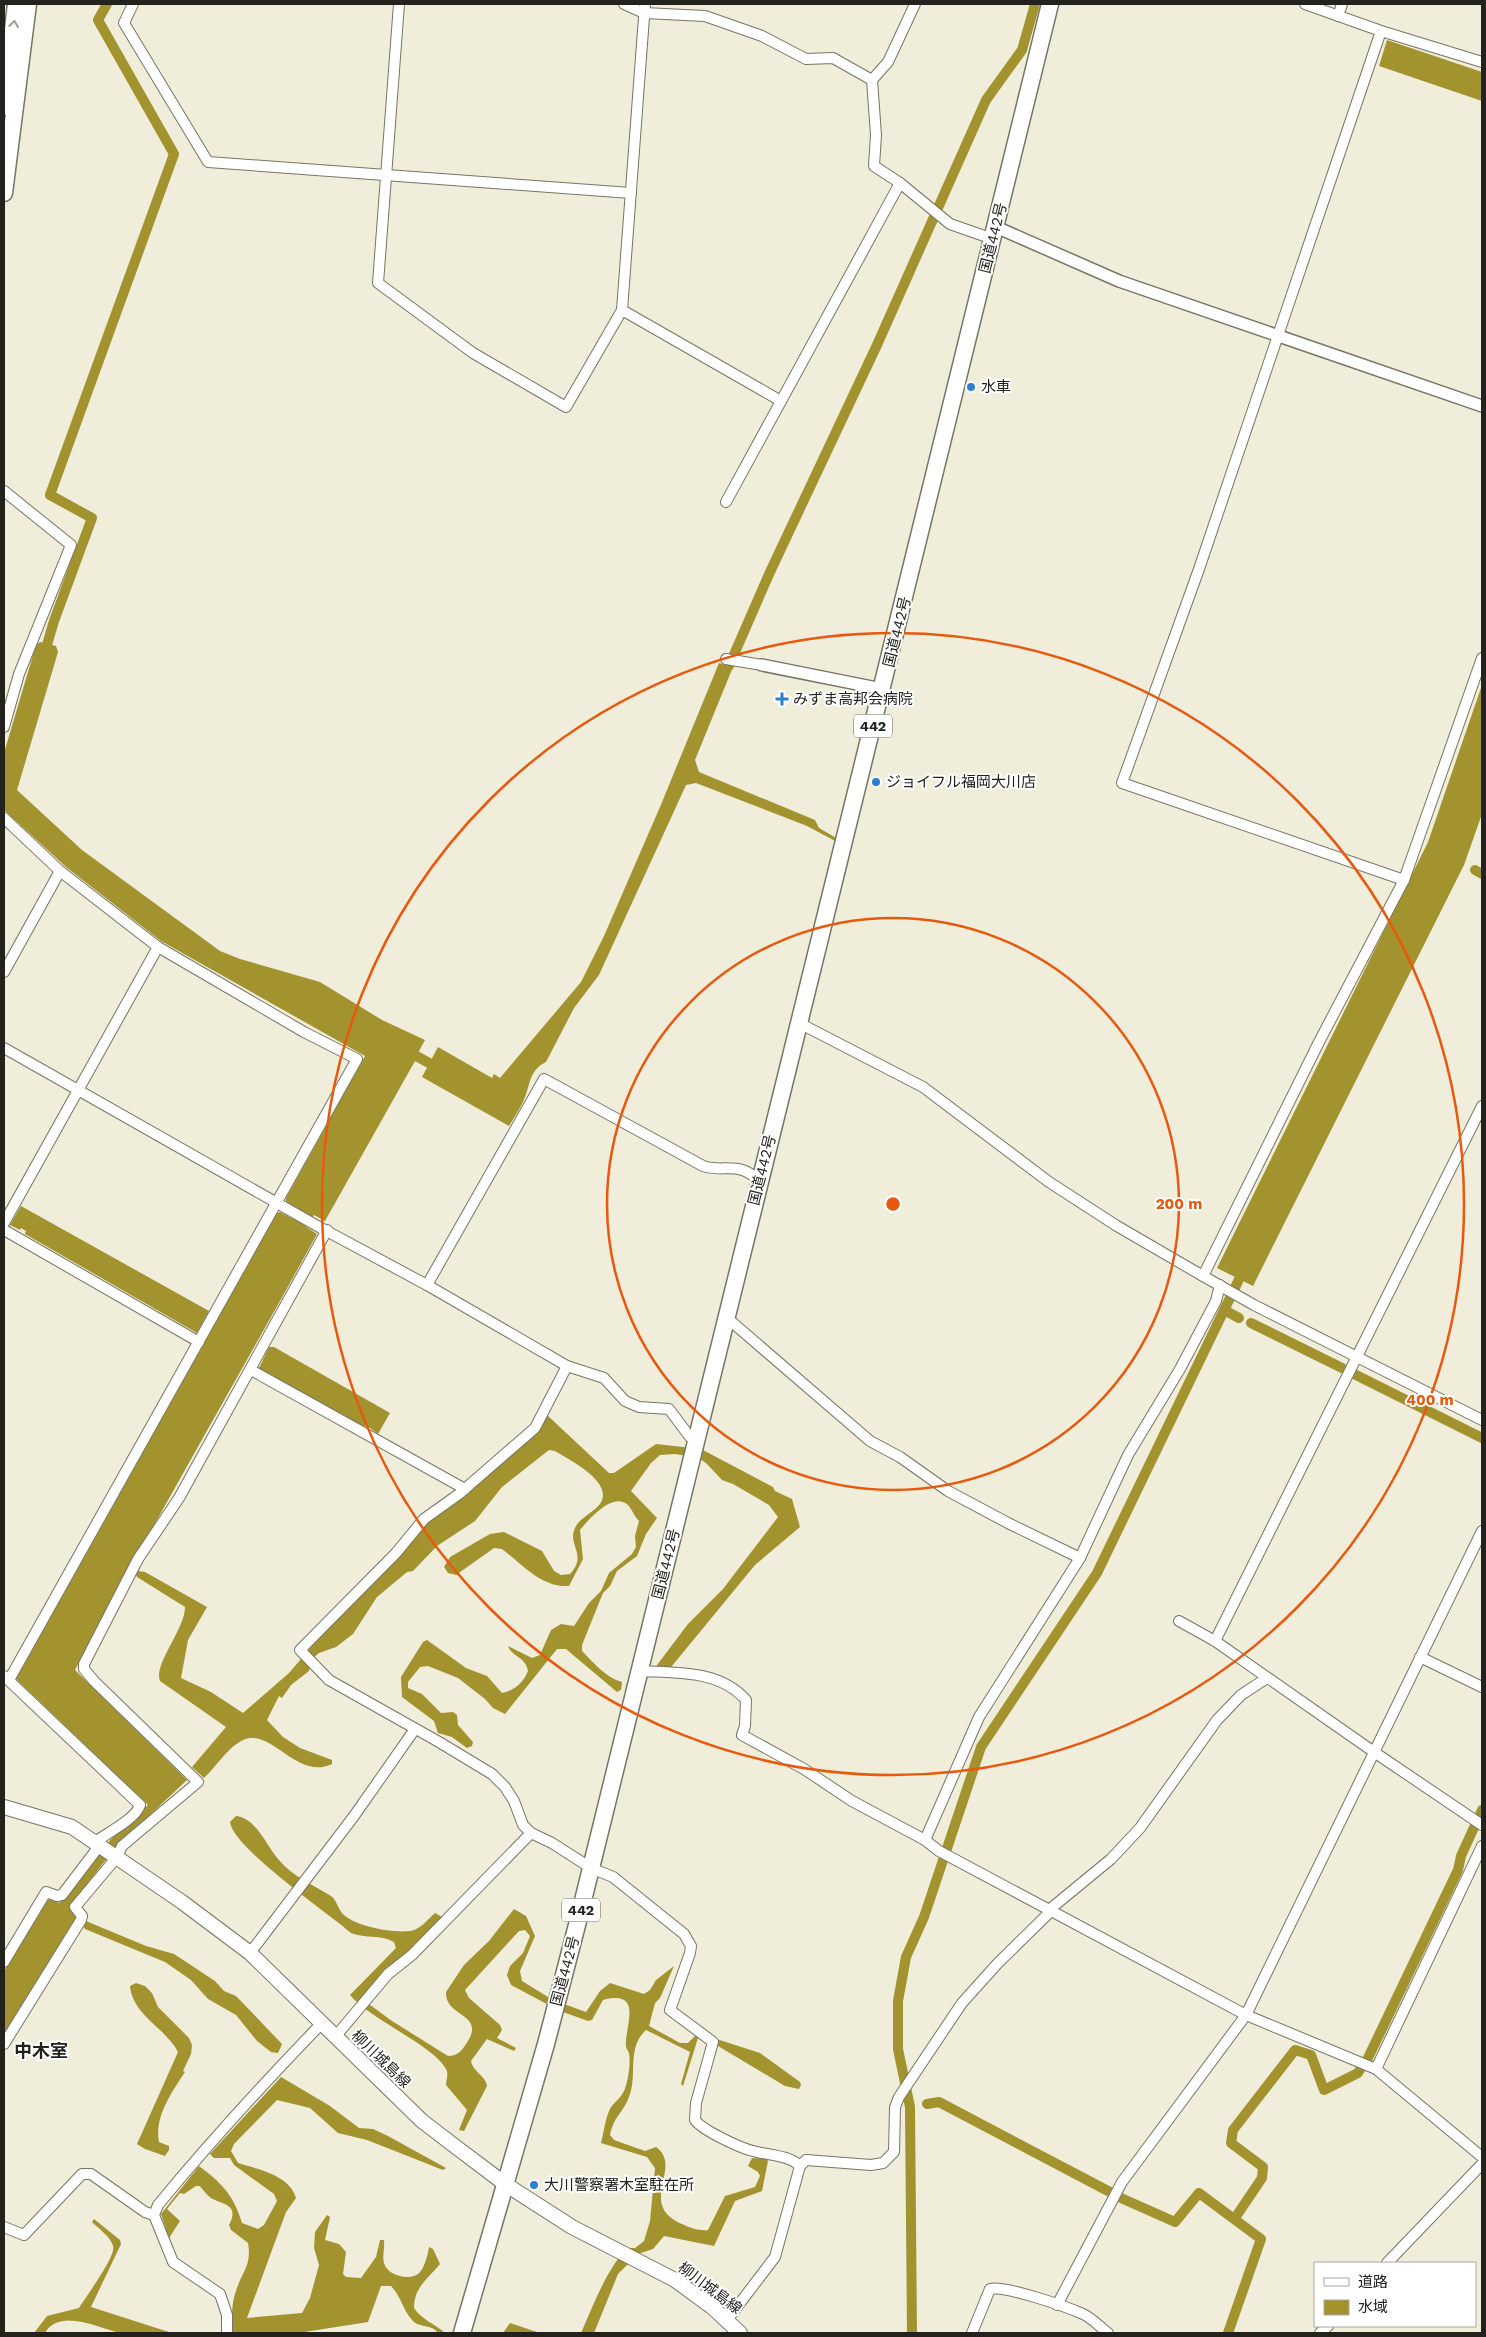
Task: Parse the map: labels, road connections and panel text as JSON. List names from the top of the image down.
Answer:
{
  "streets": {
    "highway": ["国道442号", "442"],
    "main road": ["柳川城島線"]
  },
  "crossings": [
    ["国道442号", "柳川城島線"]
  ],
  "districts": ["中木室"],
  "places": {
    "other": ["水車", "ジョイフル福岡大川店", "大川警察署木室駐在所"],
    "health": ["みずま高邦会病院"]
  },
  "legend": ["道路", "水域"],
  "rings": ["200 m", "400 m"]
}
